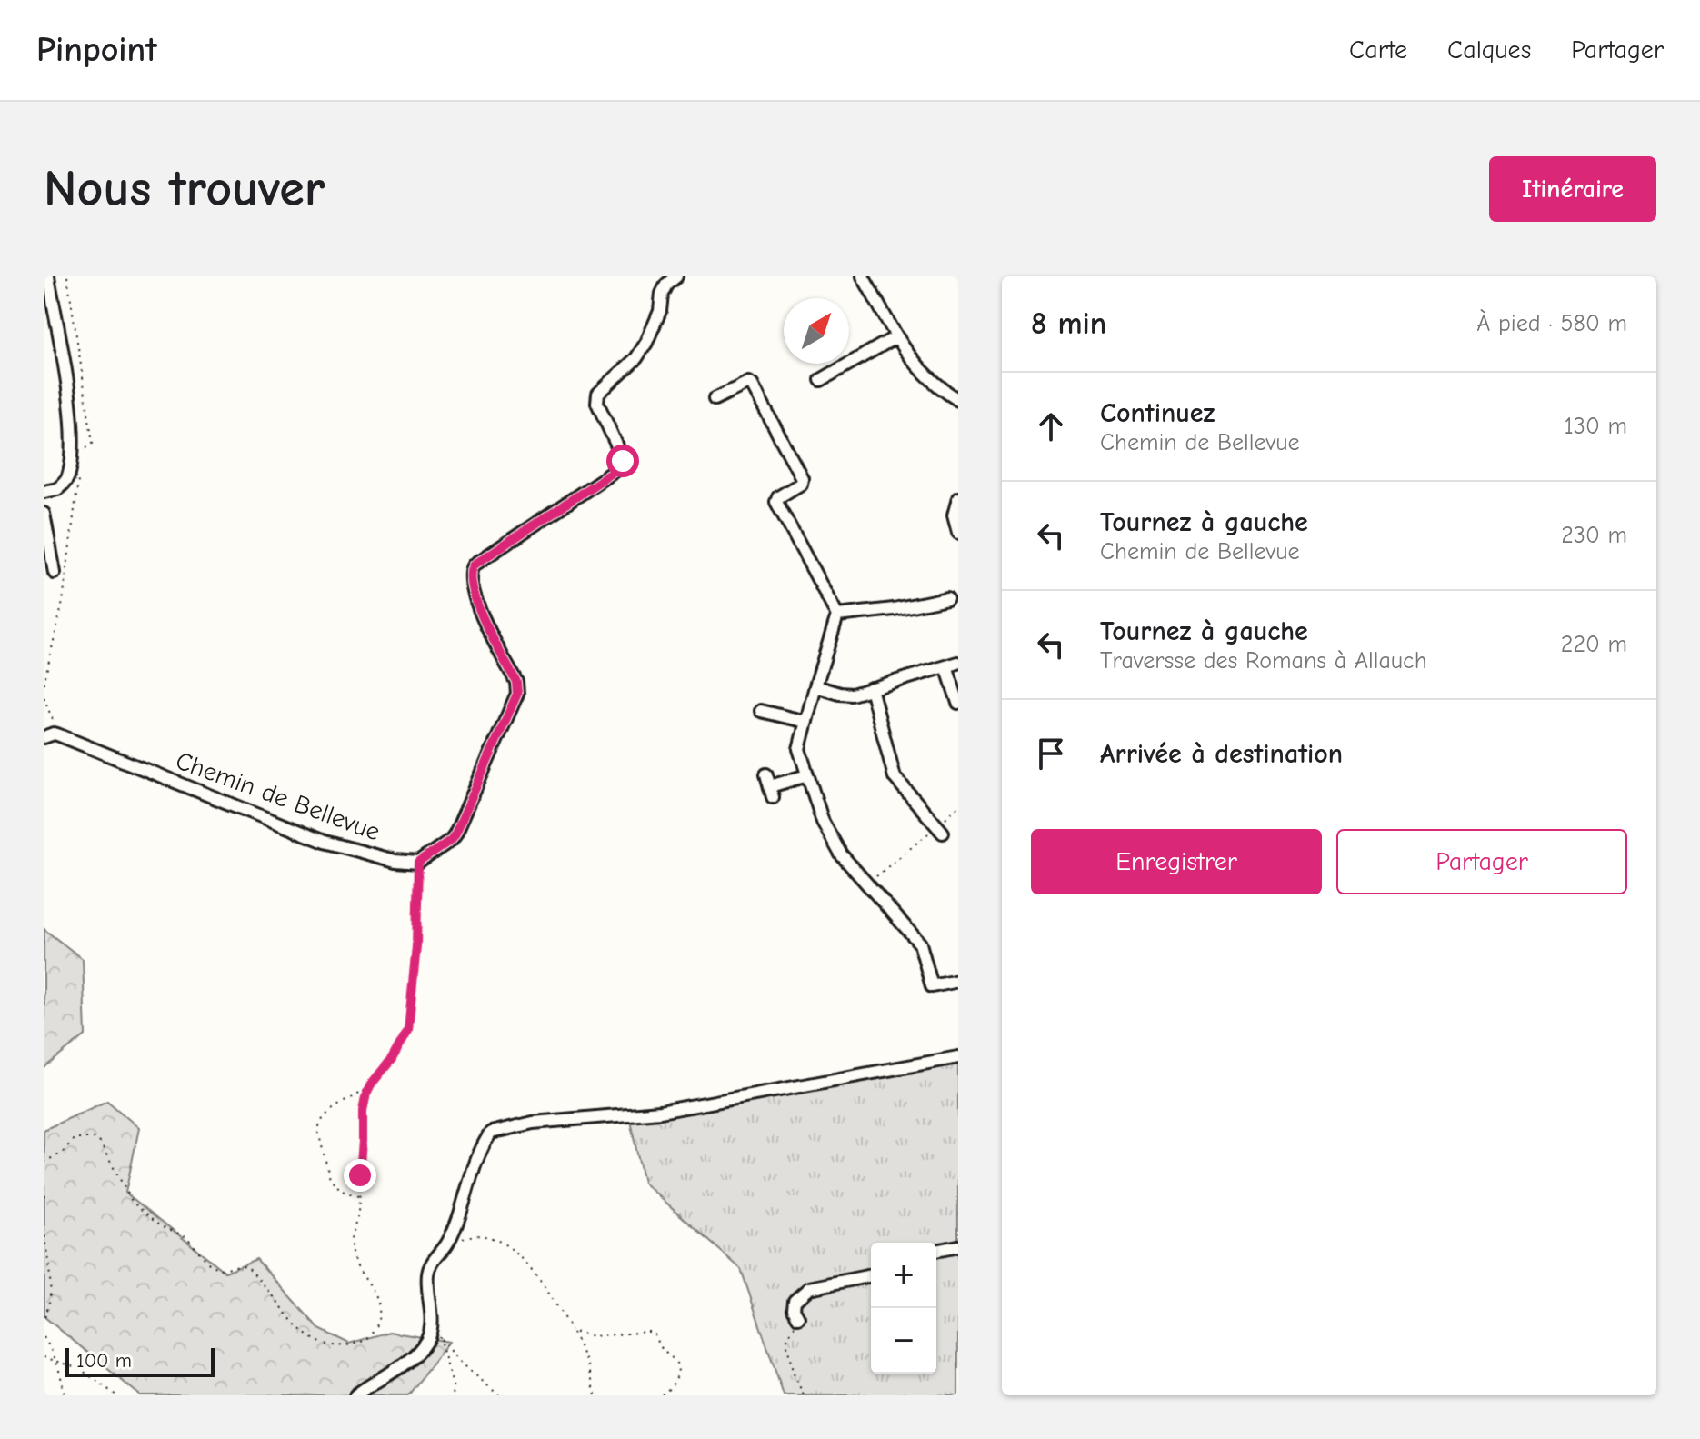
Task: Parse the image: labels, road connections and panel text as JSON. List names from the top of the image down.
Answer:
{
  "streets": {
    "street": ["Chemin de Bellevue"]
  },
  "scale_bar": "100 m",
  "north": "top right",
  "page": {
    "header": "Pinpoint",
    "nav": ["Carte", "Calques", "Partager"],
    "buttons": [
      "Itinéraire",
      ["Enregistrer", "Partager"]
    ],
    "title": "Nous trouver",
    "heading": ["8 min", "À pied · 580 m"],
    "list": [
      ["Continuez", "Chemin de Bellevue", "130 m"],
      ["Tournez à gauche", "Chemin de Bellevue", "230 m"],
      ["Tournez à gauche", "Traversse des Romans à Allauch", "220 m"],
      "Arrivée à destination"
    ],
    "map_buttons": ["+", "−"],
    "scale": "100 m"
  }
}
